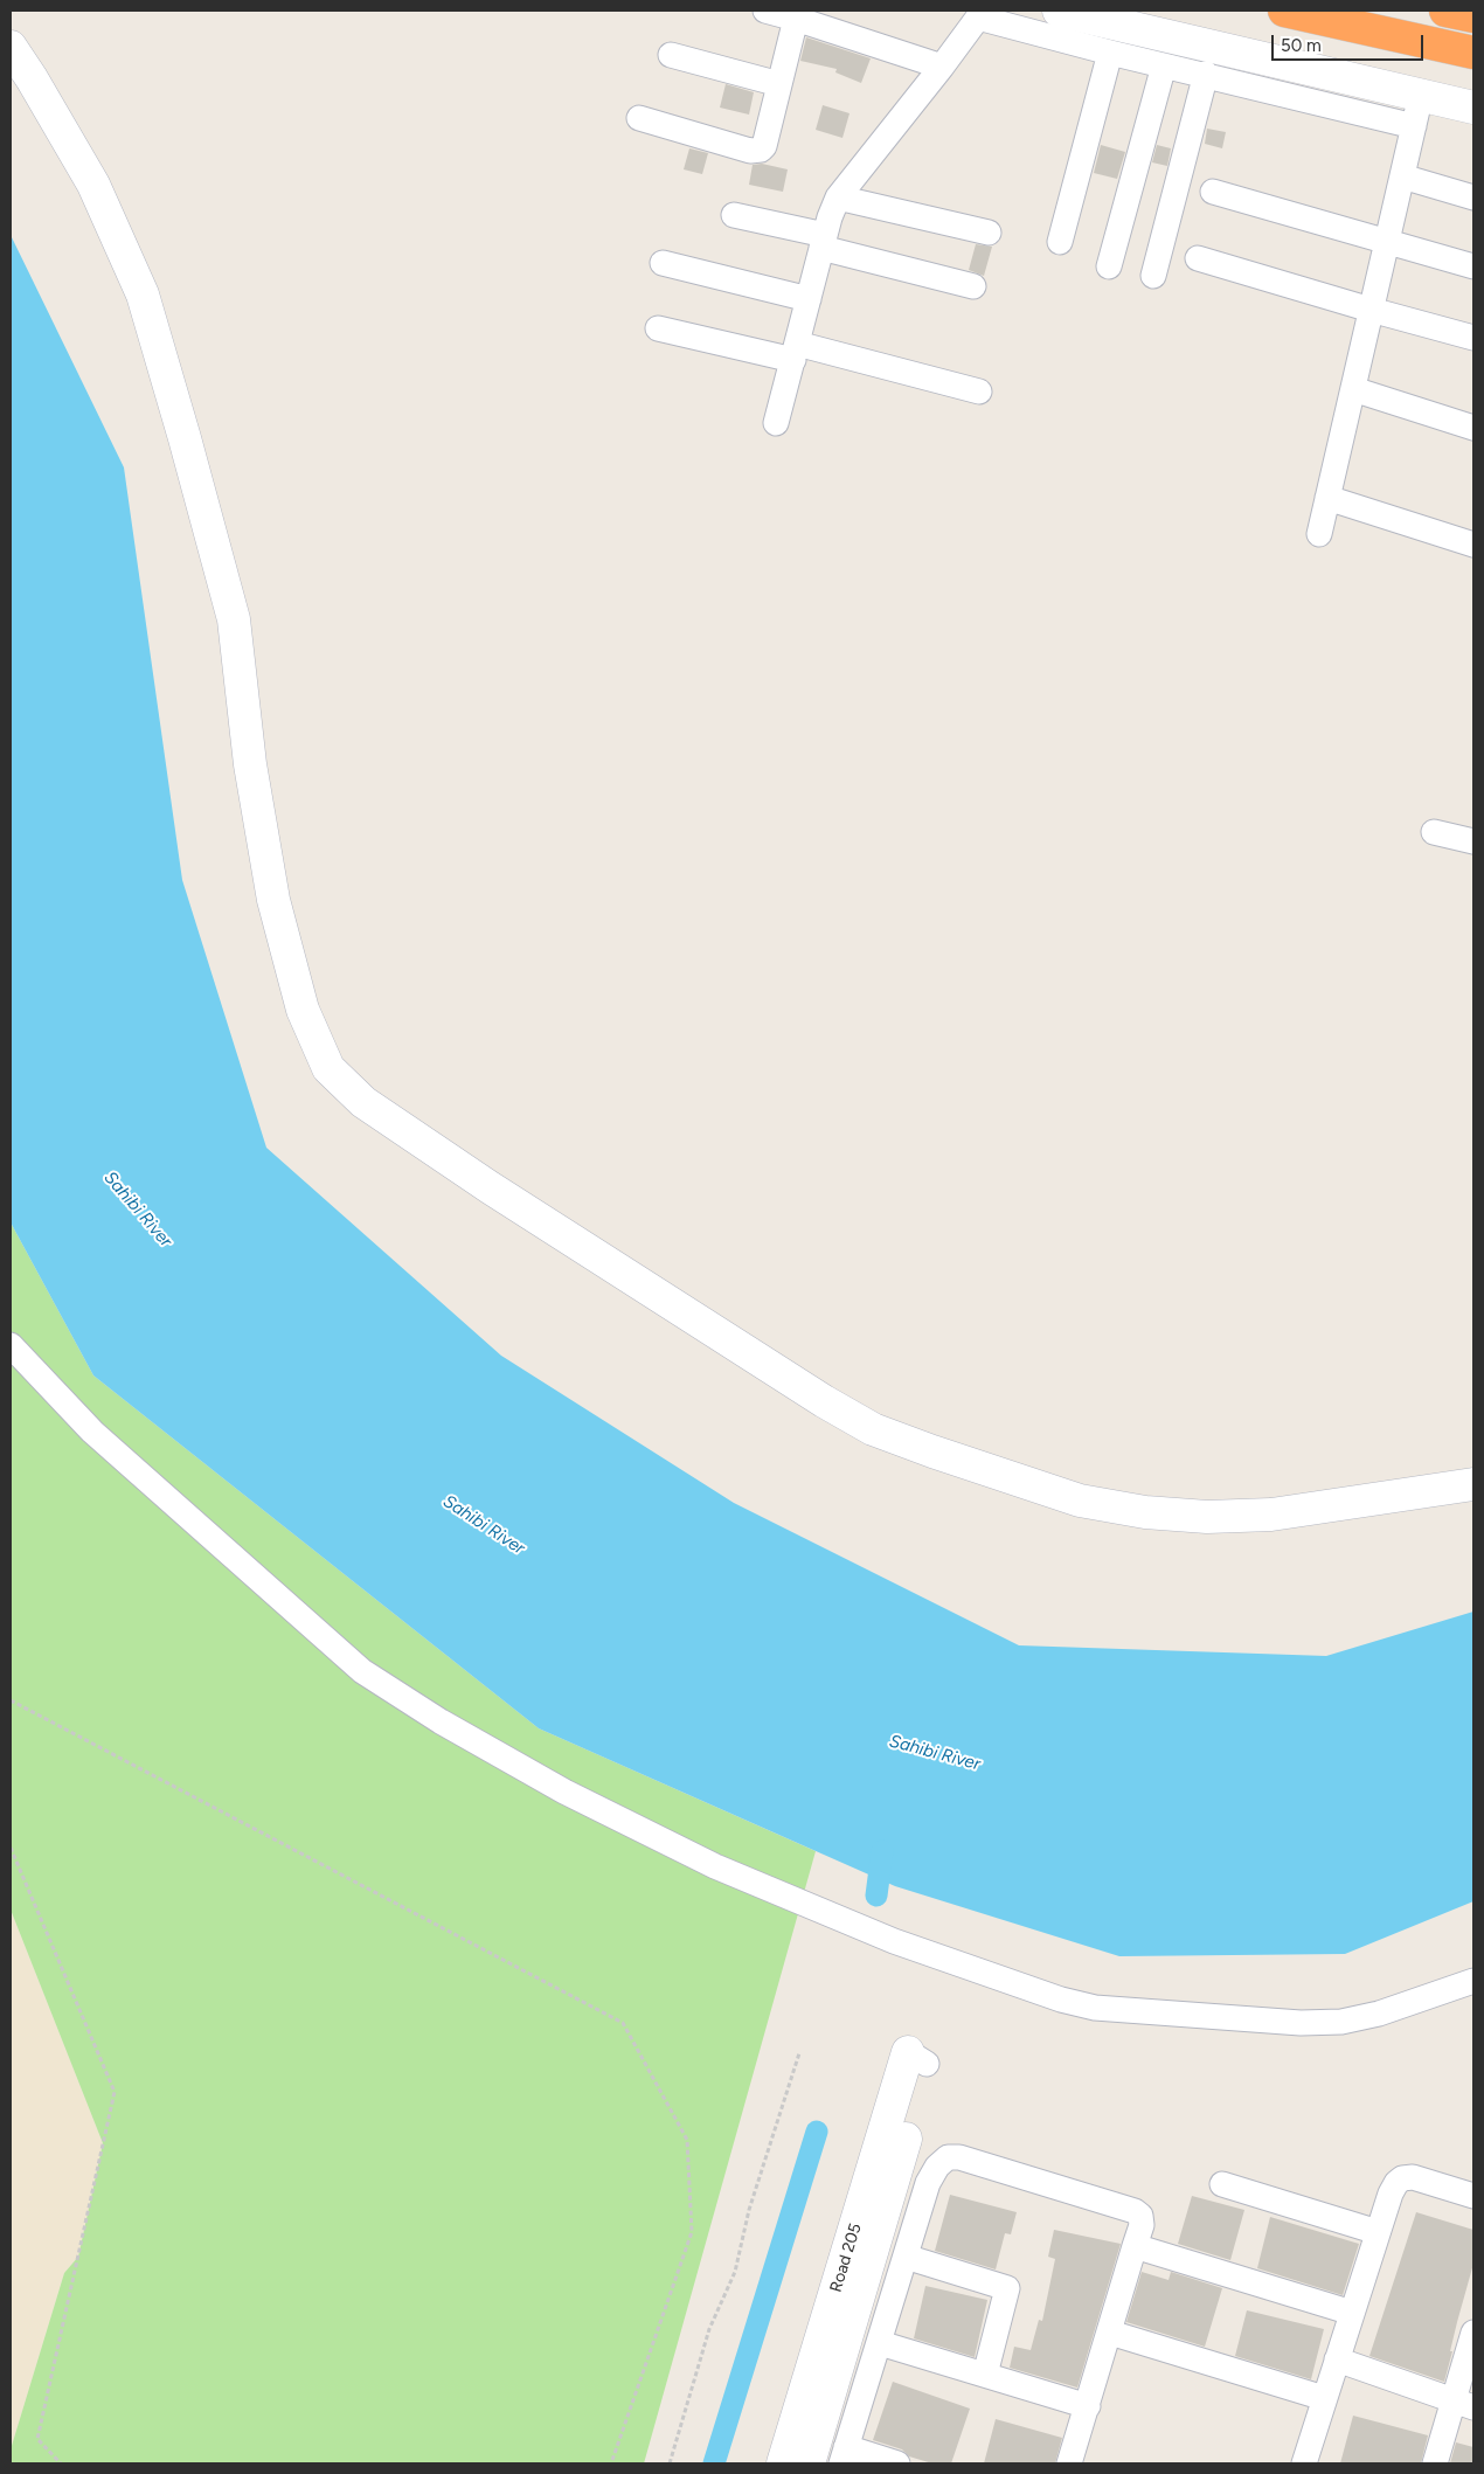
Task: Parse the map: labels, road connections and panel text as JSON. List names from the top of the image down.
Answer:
{
  "streets": {
    "street": ["Road 205"]
  },
  "water": ["Sahibi River"],
  "scale_bar": "50 m"
}
